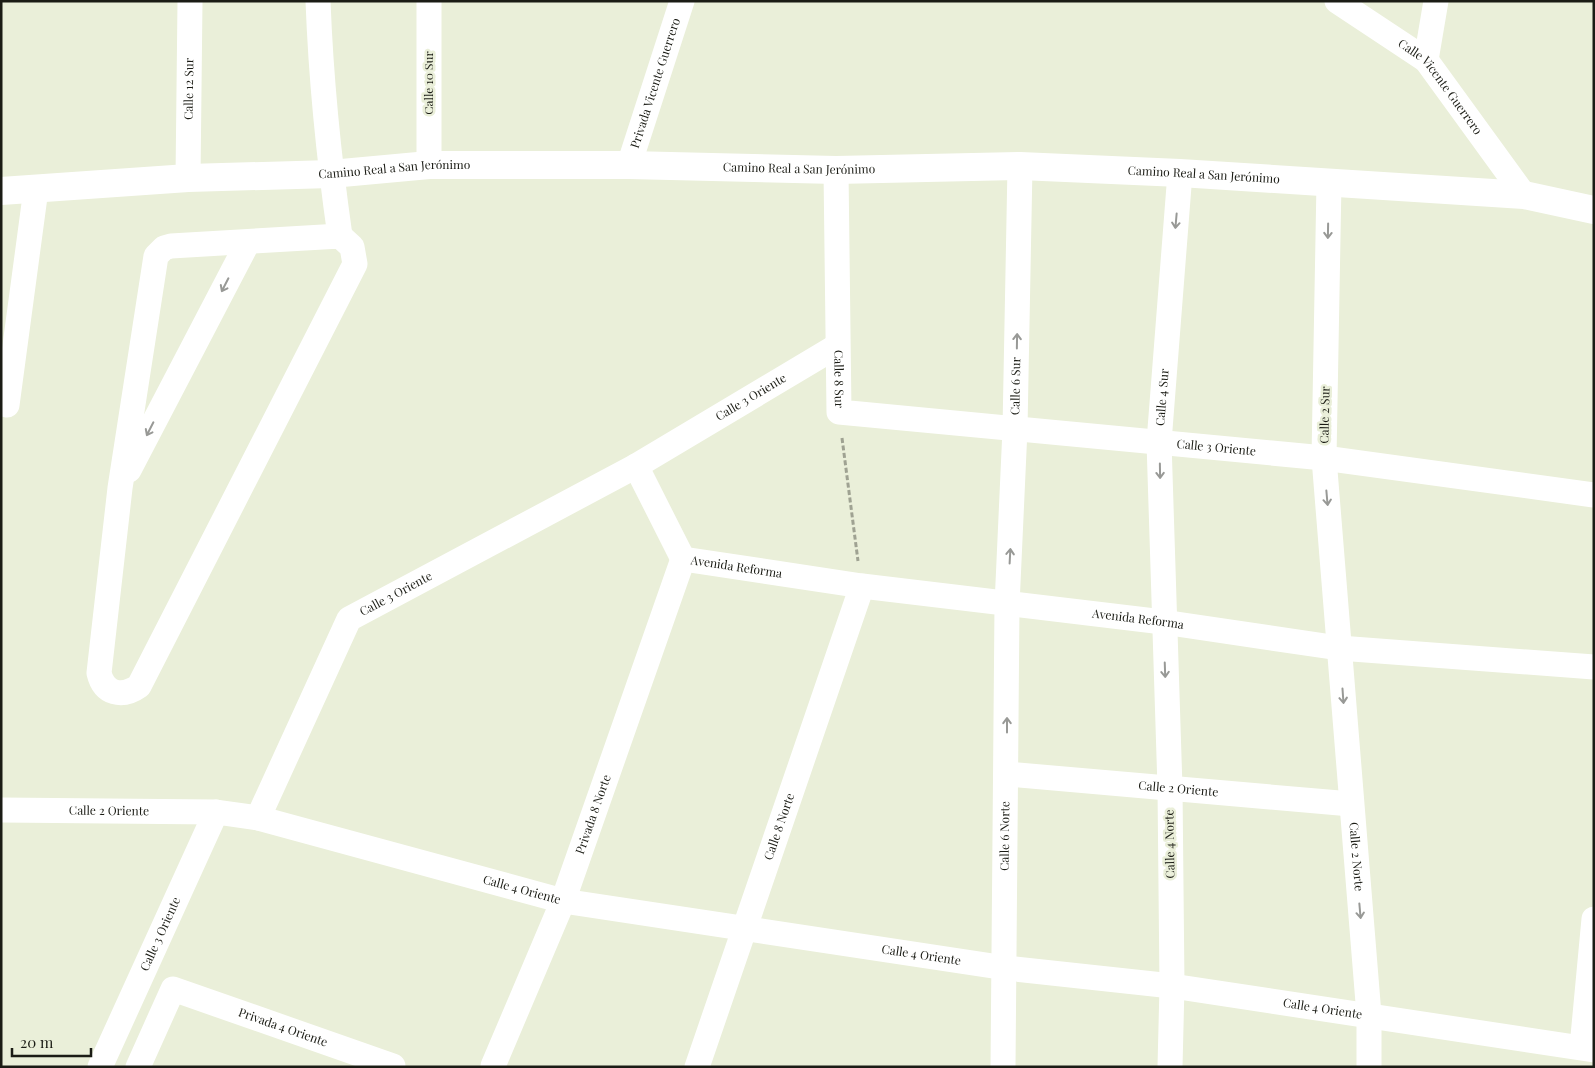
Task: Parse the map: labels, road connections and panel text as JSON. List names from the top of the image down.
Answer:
{
  "streets": {
    "street": [
      "Calle 10 Sur",
      "Privada Vicente Guerrero",
      "Calle Vicente Guerrero",
      "Calle 12 Sur",
      "Camino Real a San Jerónimo",
      "Calle 8 Sur",
      "Calle 6 Sur",
      "Calle 3 Oriente",
      "Calle 4 Sur",
      "Calle 2 Sur",
      "Avenida Reforma",
      "Calle 2 Oriente",
      "Privada 8 Norte",
      "Calle 8 Norte",
      "Calle 6 Norte",
      "Calle 4 Norte",
      "Calle 2 Norte",
      "Calle 4 Oriente",
      "Privada 4 Oriente"
    ]
  },
  "crossings": [
    ["Calle 10 Sur", "Camino Real a San Jerónimo"],
    ["Privada Vicente Guerrero", "Camino Real a San Jerónimo"],
    ["Calle Vicente Guerrero", "Camino Real a San Jerónimo"],
    ["Calle 12 Sur", "Camino Real a San Jerónimo"],
    ["Camino Real a San Jerónimo", "Calle 8 Sur"],
    ["Camino Real a San Jerónimo", "Calle 6 Sur"],
    ["Camino Real a San Jerónimo", "Calle 4 Sur"],
    ["Camino Real a San Jerónimo", "Calle 2 Sur"],
    ["Calle 8 Sur", "Calle 3 Oriente"],
    ["Calle 8 Sur", "Avenida Reforma"],
    ["Calle 8 Sur", "Calle 8 Norte"],
    ["Calle 6 Sur", "Calle 3 Oriente"],
    ["Calle 6 Sur", "Avenida Reforma"],
    ["Calle 6 Sur", "Calle 6 Norte"],
    ["Calle 3 Oriente", "Calle 4 Sur"],
    ["Calle 3 Oriente", "Calle 2 Sur"],
    ["Calle 3 Oriente", "Calle 2 Oriente"],
    ["Calle 3 Oriente", "Calle 4 Oriente"],
    ["Calle 4 Sur", "Avenida Reforma"],
    ["Calle 4 Sur", "Calle 4 Norte"],
    ["Calle 2 Sur", "Avenida Reforma"],
    ["Calle 2 Sur", "Calle 2 Norte"],
    ["Avenida Reforma", "Privada 8 Norte"],
    ["Avenida Reforma", "Calle 8 Norte"],
    ["Avenida Reforma", "Calle 6 Norte"],
    ["Avenida Reforma", "Calle 4 Norte"],
    ["Avenida Reforma", "Calle 2 Norte"],
    ["Calle 2 Oriente", "Calle 6 Norte"],
    ["Calle 2 Oriente", "Calle 4 Norte"],
    ["Calle 2 Oriente", "Calle 2 Norte"],
    ["Privada 8 Norte", "Calle 4 Oriente"],
    ["Calle 8 Norte", "Calle 4 Oriente"],
    ["Calle 6 Norte", "Calle 4 Oriente"],
    ["Calle 4 Norte", "Calle 4 Oriente"],
    ["Calle 2 Norte", "Calle 4 Oriente"]
  ],
  "one_way": [
    "Calle 6 Sur",
    "Calle 4 Sur",
    "Calle 2 Sur",
    "Calle 6 Norte",
    "Calle 4 Norte",
    "Calle 2 Norte"
  ],
  "scale_bar": "20 m"
}
